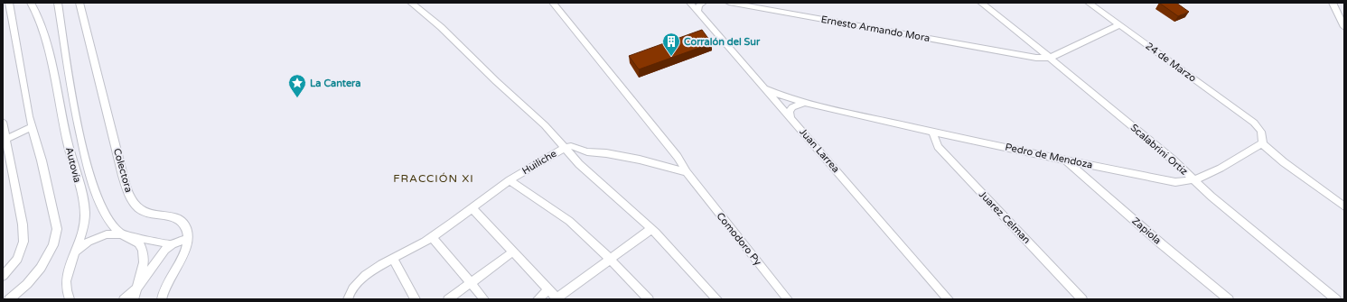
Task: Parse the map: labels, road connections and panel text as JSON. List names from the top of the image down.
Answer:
{
  "streets": {
    "street": [
      "Ernesto Armando Mora",
      "24 de Marzo",
      "Scalabrini Ortiz",
      "Juan Larrea",
      "Pedro de Mendoza",
      "Huiliche",
      "Autovía",
      "Colectora",
      "Juarez Celman",
      "Zapiola",
      "Comodoro Py"
    ]
  },
  "crossings": [
    ["Ernesto Armando Mora", "24 de Marzo"],
    ["Ernesto Armando Mora", "Scalabrini Ortiz"],
    ["24 de Marzo", "Pedro de Mendoza"],
    ["Scalabrini Ortiz", "Pedro de Mendoza"],
    ["Juan Larrea", "Pedro de Mendoza"],
    ["Pedro de Mendoza", "Juarez Celman"],
    ["Pedro de Mendoza", "Zapiola"]
  ],
  "districts": ["FRACCIÓN XI"],
  "places": {
    "building": ["Corralón del Sur"],
    "place": ["La Cantera"]
  }
}
